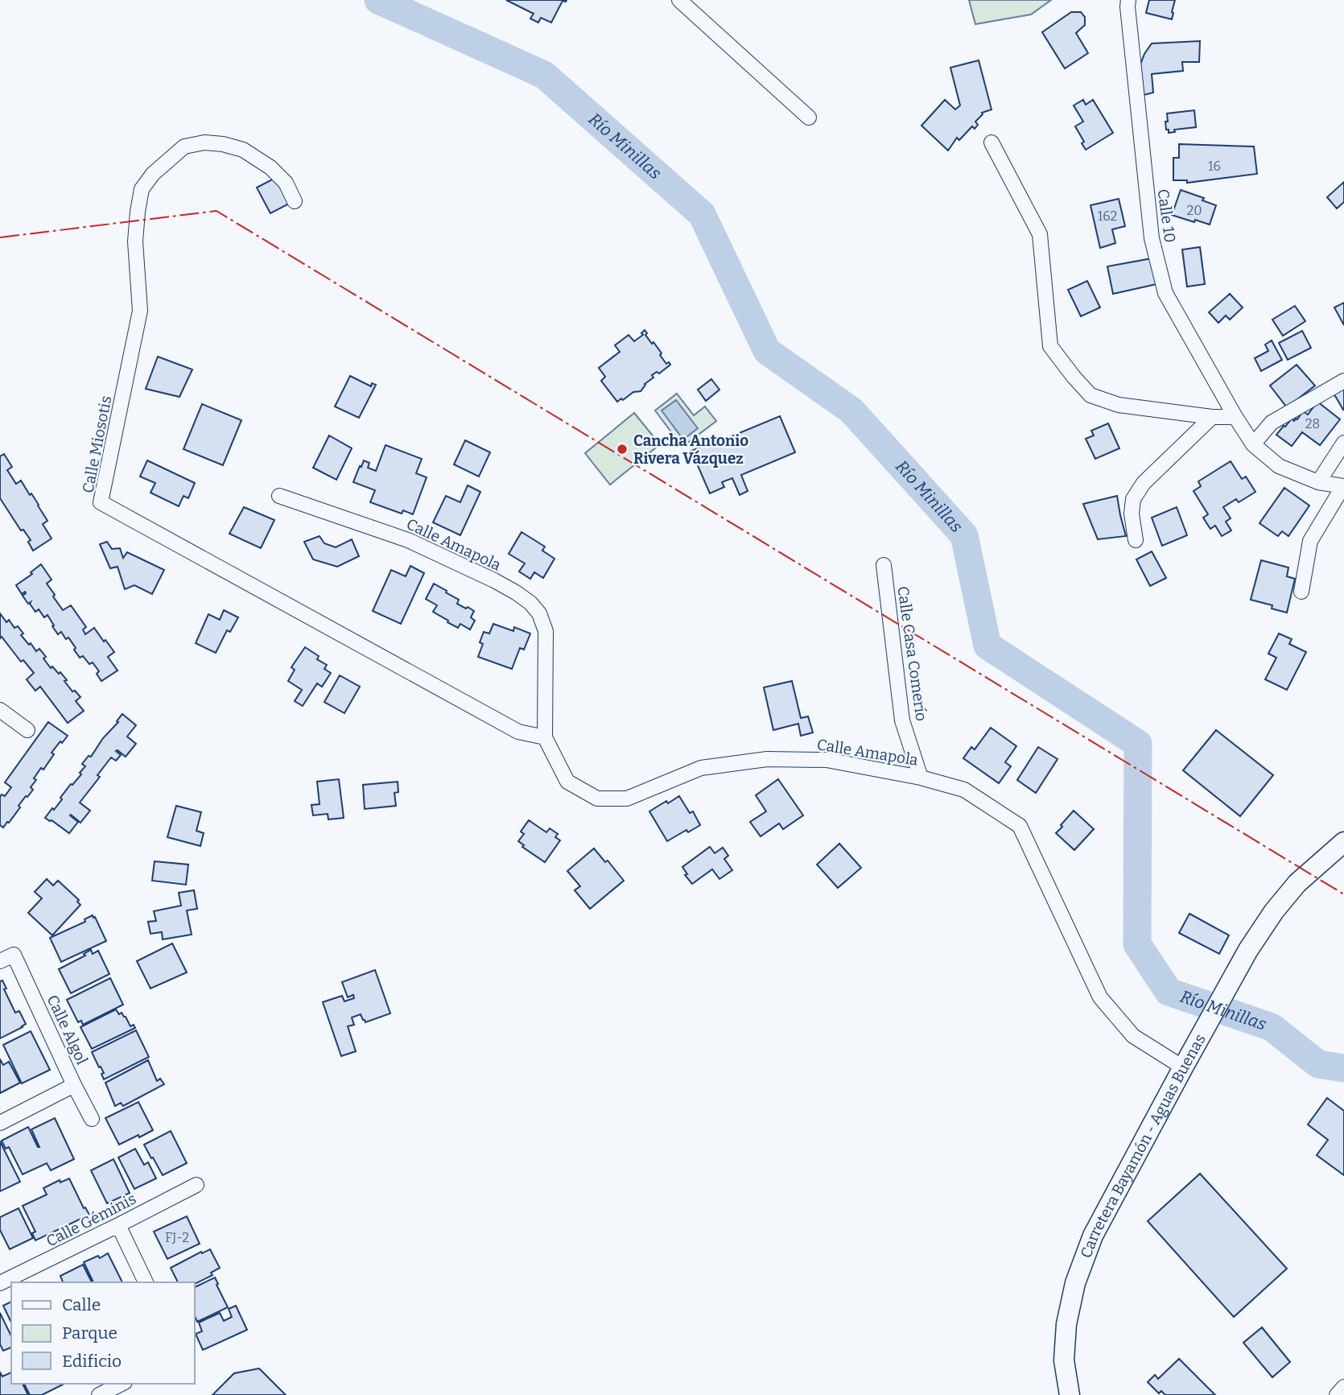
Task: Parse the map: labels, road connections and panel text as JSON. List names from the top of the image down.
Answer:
{
  "streets": {
    "street": [
      "Calle 10",
      "Calle Miosotis",
      "Calle Amapola",
      "Calle Casa Comerío",
      "Calle Algol",
      "Carretera Bayamón - Aguas Buenas",
      "Calle Géminis"
    ]
  },
  "crossings": [
    ["Calle Miosotis", "Calle Amapola"],
    ["Calle Amapola", "Calle Casa Comerío"],
    ["Calle Amapola", "Carretera Bayamón - Aguas Buenas"]
  ],
  "water": ["Río Minillas"],
  "places": ["Cancha Antonio Rivera Vázquez"],
  "house_numbers": [
    "16",
    "20",
    "162",
    "28",
    "FJ-2"
  ],
  "legend": ["Calle", "Parque", "Edificio"]
}
